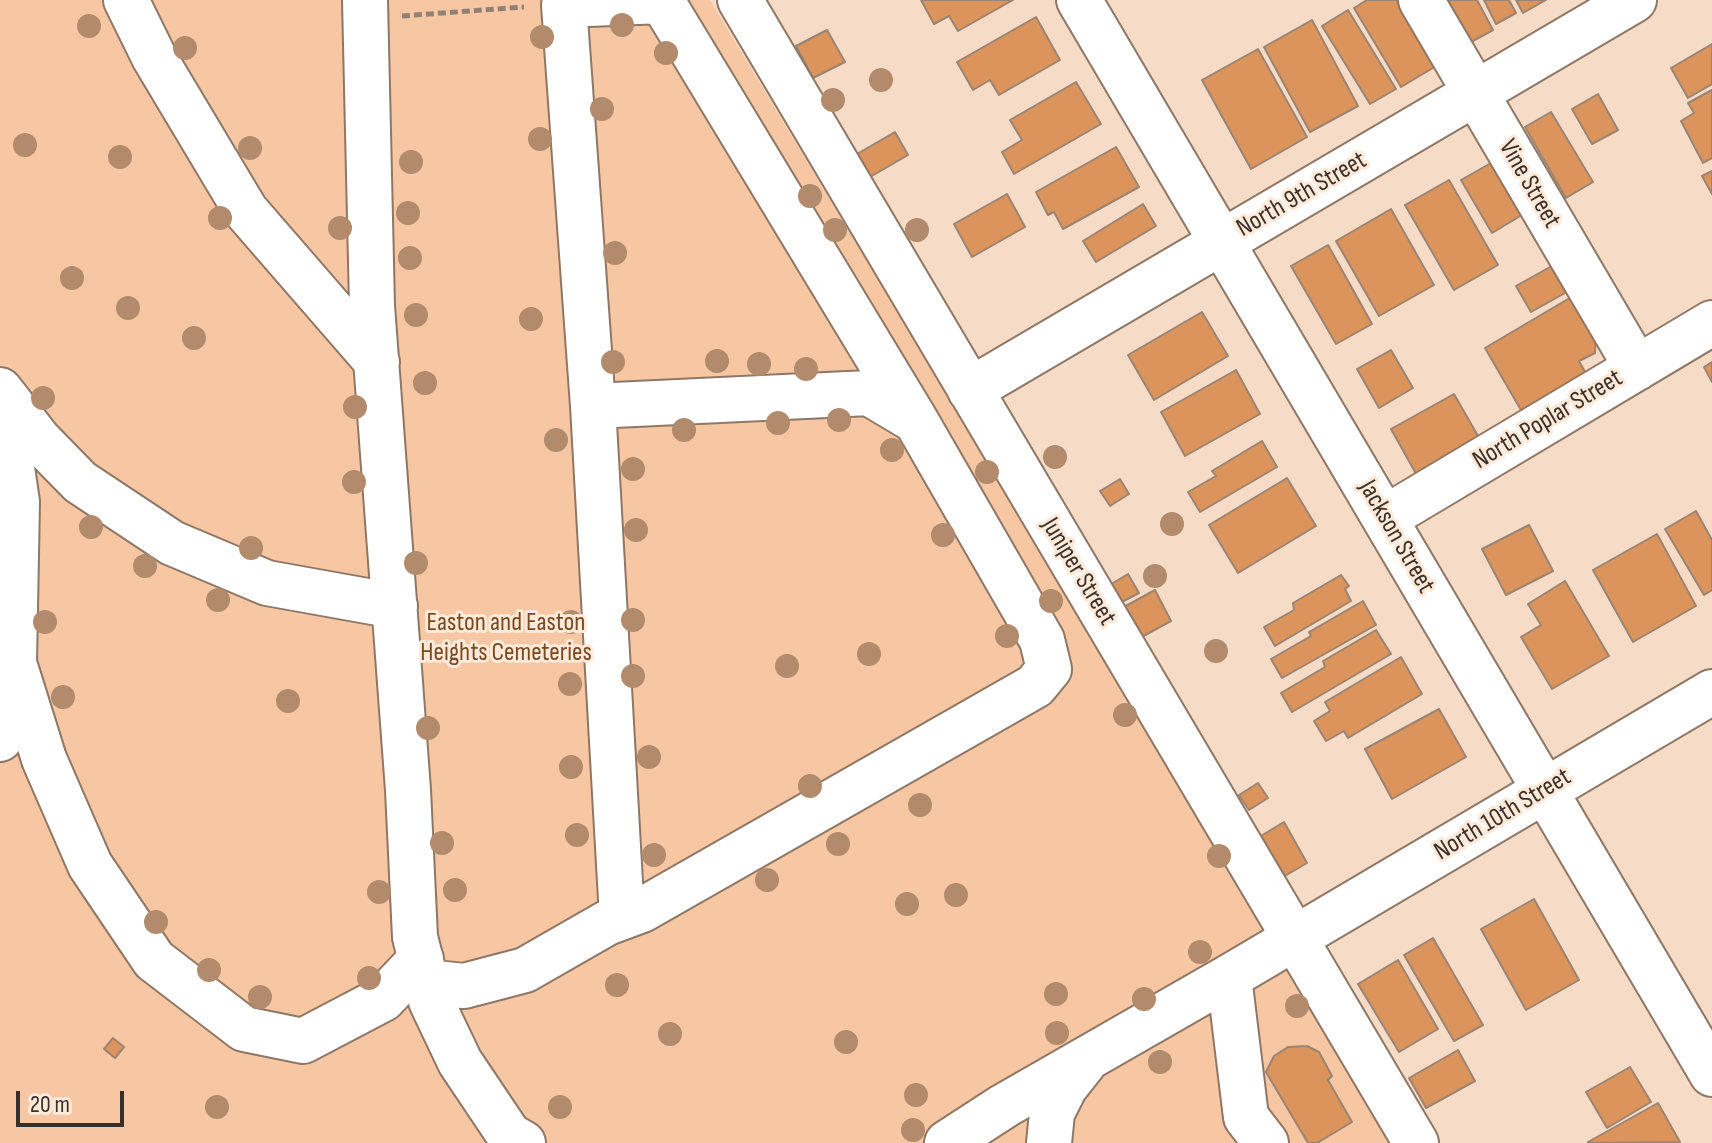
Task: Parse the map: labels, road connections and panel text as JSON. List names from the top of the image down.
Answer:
{
  "streets": {
    "street": [
      "Vine Street",
      "North 9th Street",
      "North Poplar Street",
      "Jackson Street",
      "Juniper Street",
      "North 10th Street"
    ]
  },
  "crossings": [
    ["Vine Street", "North 9th Street"],
    ["Vine Street", "North Poplar Street"],
    ["North 9th Street", "Jackson Street"],
    ["North 9th Street", "Juniper Street"],
    ["North Poplar Street", "Jackson Street"],
    ["Jackson Street", "North 10th Street"],
    ["Juniper Street", "North 10th Street"]
  ],
  "parks": ["Easton and Easton Heights Cemeteries"],
  "scale_bar": "20 m"
}
